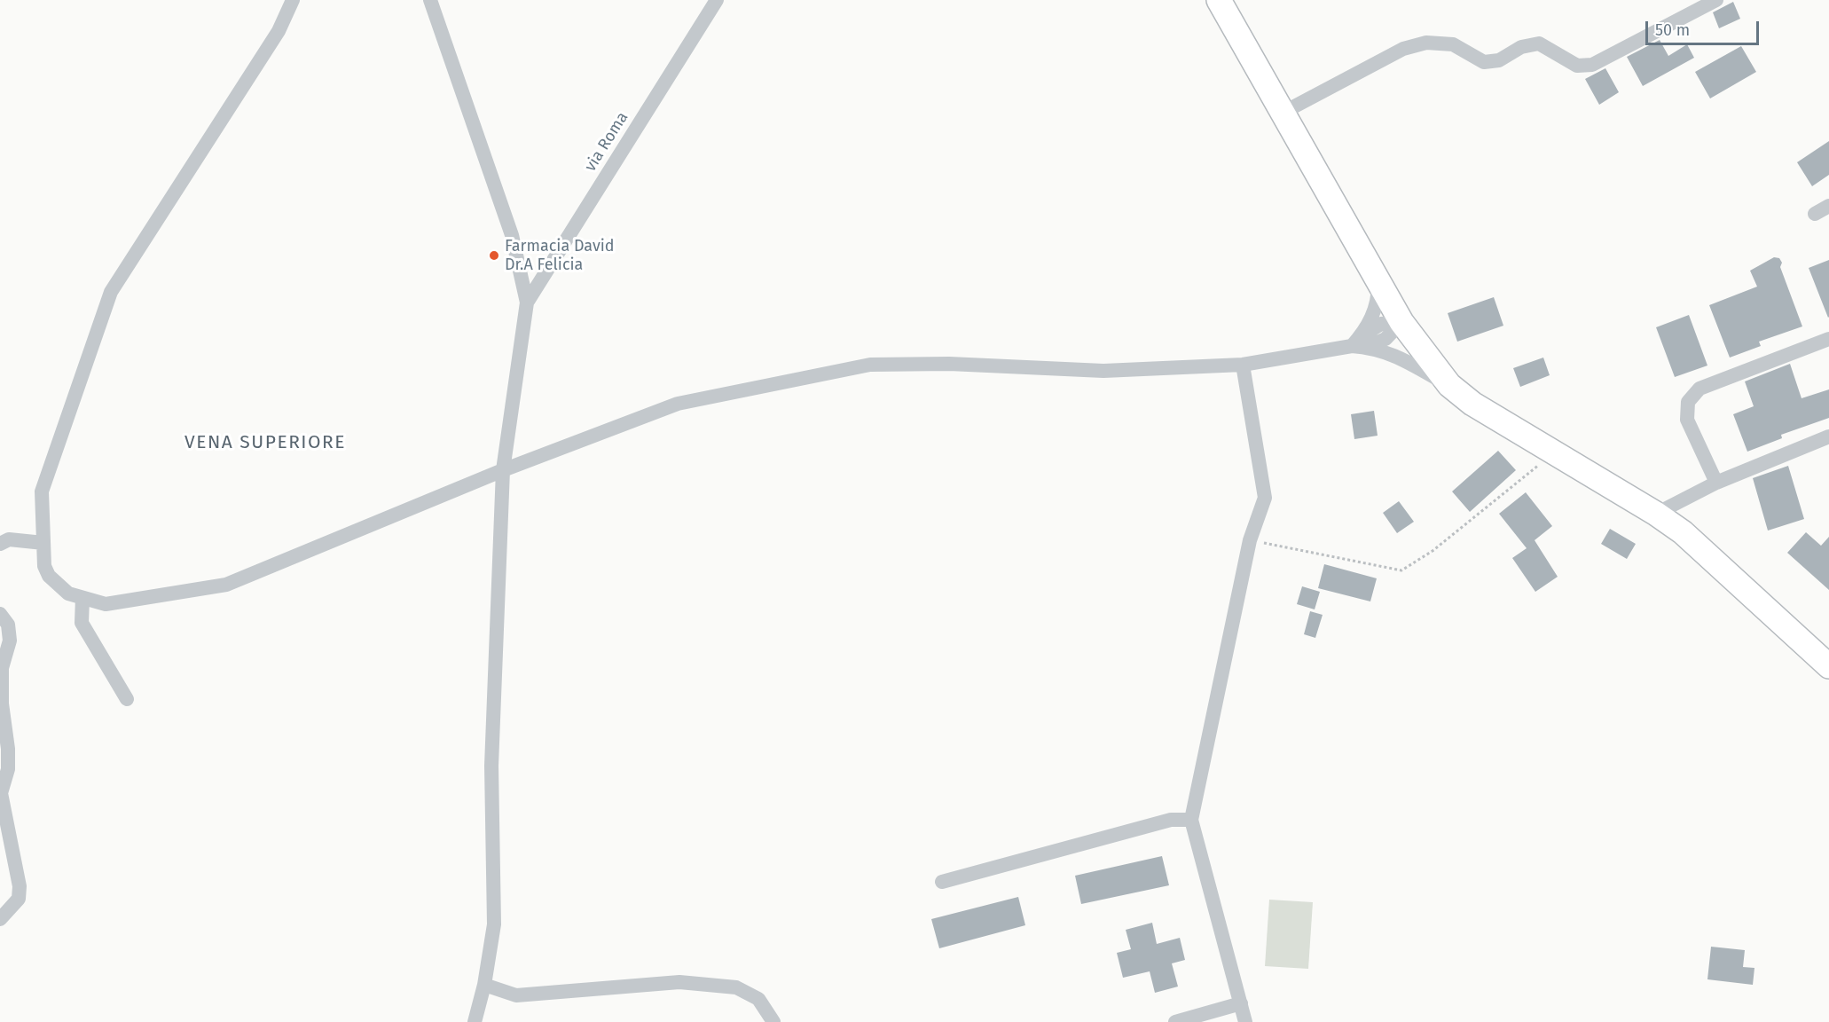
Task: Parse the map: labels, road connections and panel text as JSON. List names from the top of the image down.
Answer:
{
  "streets": {
    "street": ["via Roma"]
  },
  "districts": ["VENA SUPERIORE"],
  "places": ["Farmacia David Dr.A Felicia"],
  "scale_bar": "50 m"
}
